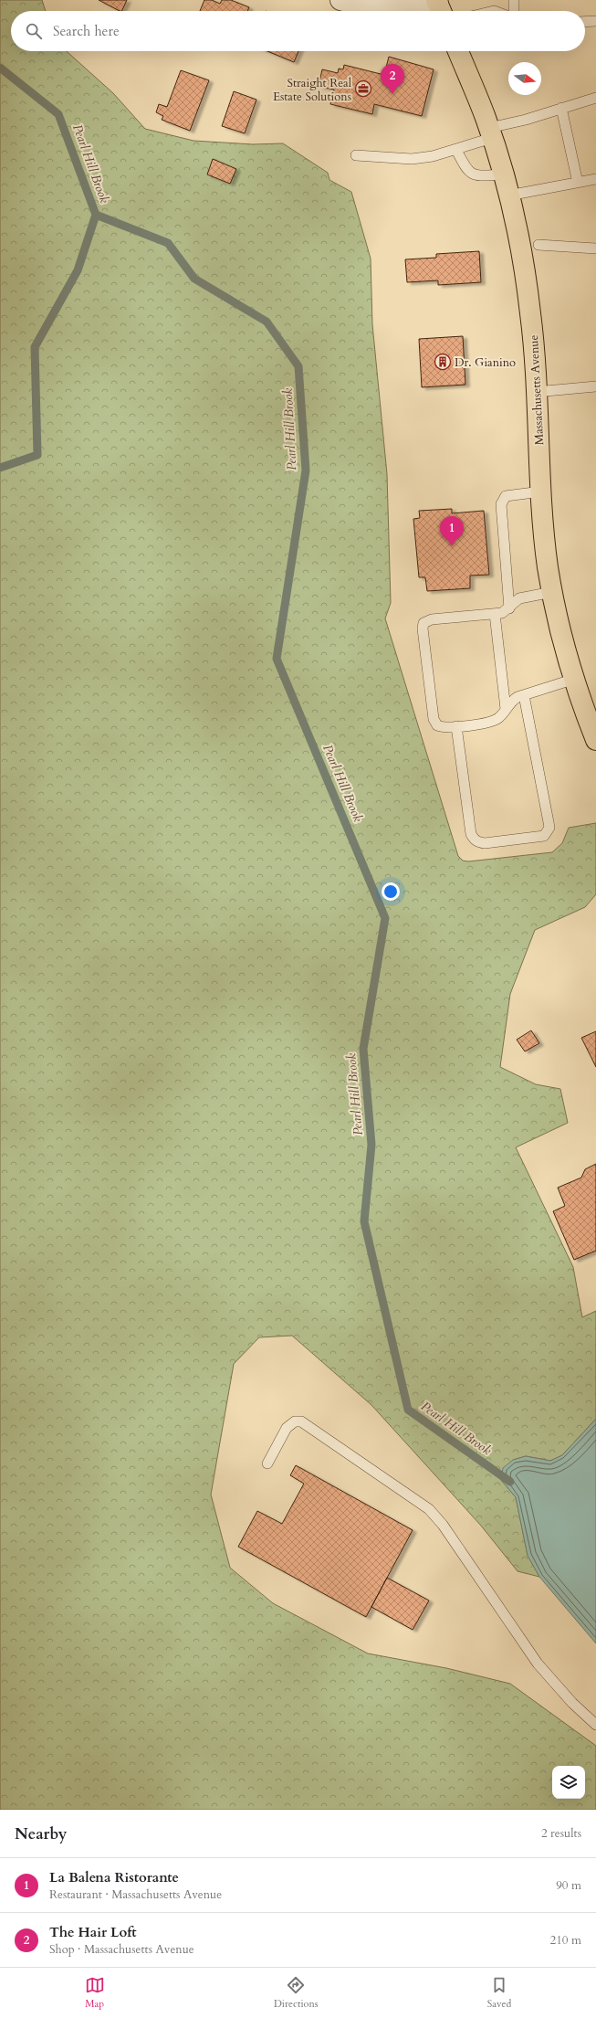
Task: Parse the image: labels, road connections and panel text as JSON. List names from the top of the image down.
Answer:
{
  "streets": {
    "main road": ["Massachusetts Avenue"]
  },
  "water": ["Pearl Hill Brook"],
  "places": {
    "office": ["Straight Real Estate Solutions"],
    "building": ["Dr. Gianino"]
  },
  "north": "right",
  "page": {
    "search": "Search here",
    "pins": ["2", "1"],
    "heading": ["Nearby", "2 results"],
    "list": [
      {
        "mark": "1",
        "name": "La Balena Ristorante",
        "note": "Restaurant · Massachusetts Avenue",
        "value": "90 m"
      },
      {
        "mark": "2",
        "name": "The Hair Loft",
        "note": "Shop · Massachusetts Avenue",
        "value": "210 m"
      }
    ],
    "nav": ["Map", "Directions", "Saved"]
  }
}
